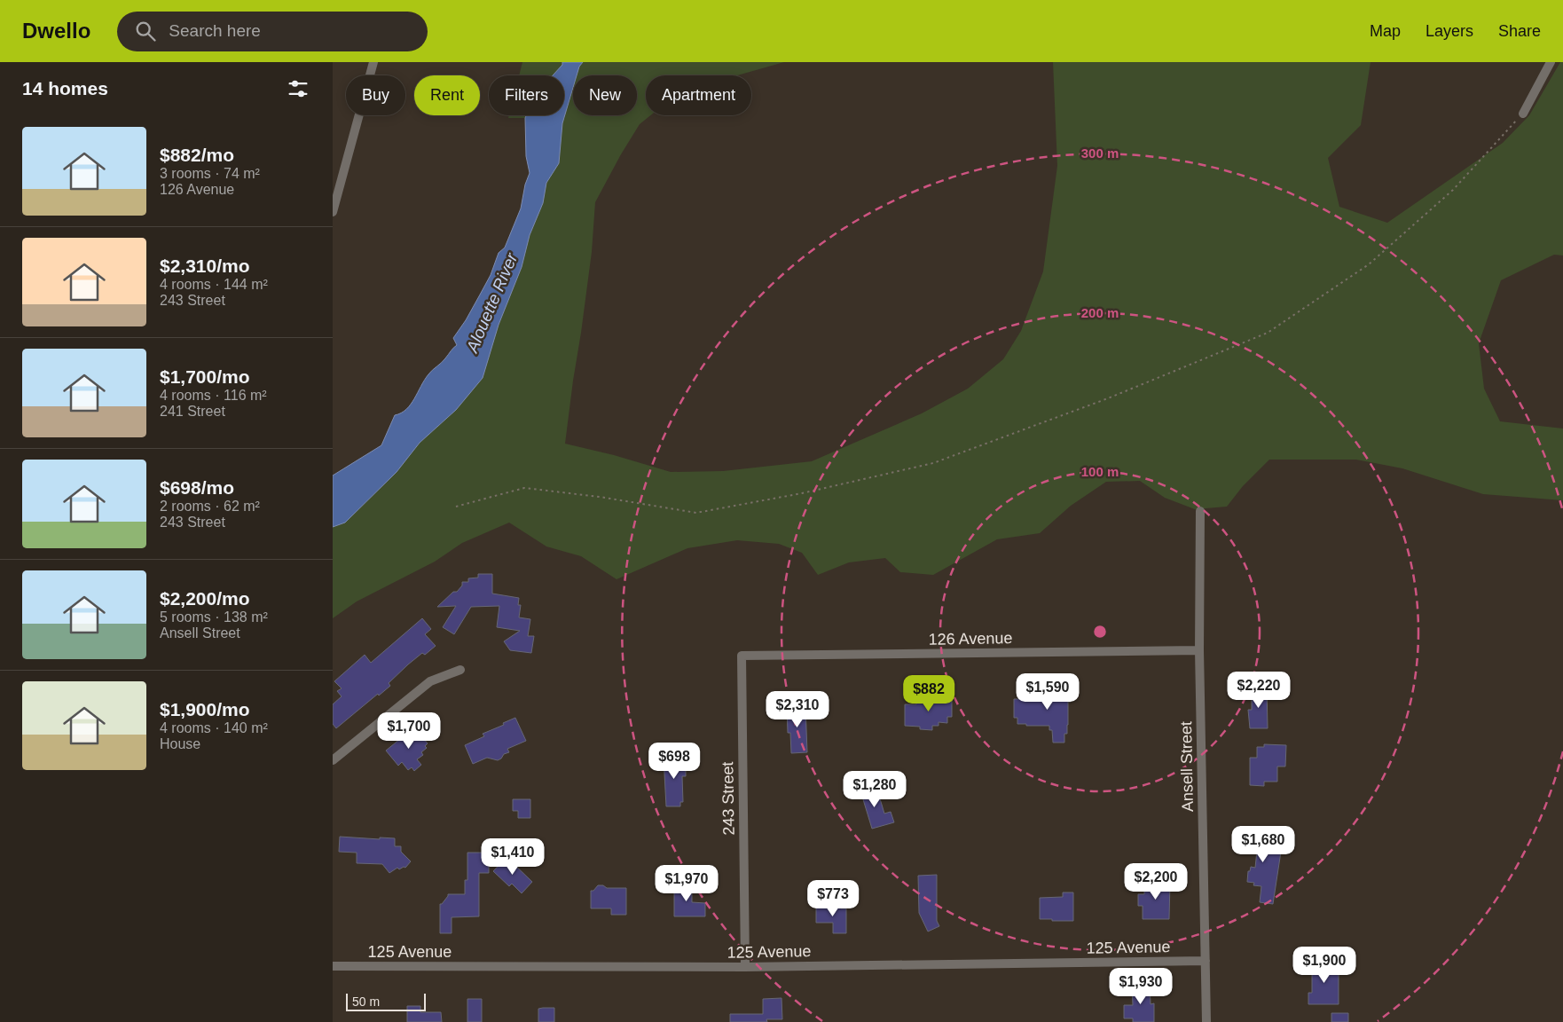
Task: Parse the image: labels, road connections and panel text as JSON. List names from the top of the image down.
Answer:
{
  "streets": {
    "street": [
      "126 Avenue",
      "Ansell Street",
      "243 Street",
      "125 Avenue"
    ]
  },
  "crossings": [
    ["126 Avenue", "Ansell Street"],
    ["126 Avenue", "243 Street"],
    ["Ansell Street", "125 Avenue"],
    ["243 Street", "125 Avenue"]
  ],
  "water": ["Alouette River"],
  "scale_bar": "50 m",
  "page": {
    "header": "Dwello",
    "search": "Search here",
    "nav": ["Map", "Layers", "Share"],
    "heading": "14 homes",
    "chip": [
      "Buy",
      "Rent",
      "Filters",
      "New",
      "Apartment"
    ],
    "list": [
      {
        "name": "$882/mo",
        "note": "3 rooms · 74 m² · 126 Avenue"
      },
      {
        "name": "$2,310/mo",
        "note": "4 rooms · 144 m² · 243 Street"
      },
      {
        "name": "$1,700/mo",
        "note": "4 rooms · 116 m² · 241 Street"
      },
      {
        "name": "$698/mo",
        "note": "2 rooms · 62 m² · 243 Street"
      },
      {
        "name": "$2,200/mo",
        "note": "5 rooms · 138 m² · Ansell Street"
      },
      {
        "name": "$1,900/mo",
        "note": "4 rooms · 140 m² · House"
      }
    ],
    "price": [
      "$2,220",
      "$1,590",
      "$882",
      "$2,310",
      "$1,700",
      "$698",
      "$1,280",
      "$1,680",
      "$1,410",
      "$2,200",
      "$1,970",
      "$773",
      "$1,900",
      "$1,930"
    ],
    "scale": "50 m"
  },
  "rings": ["300 m", "200 m", "100 m"]
}
